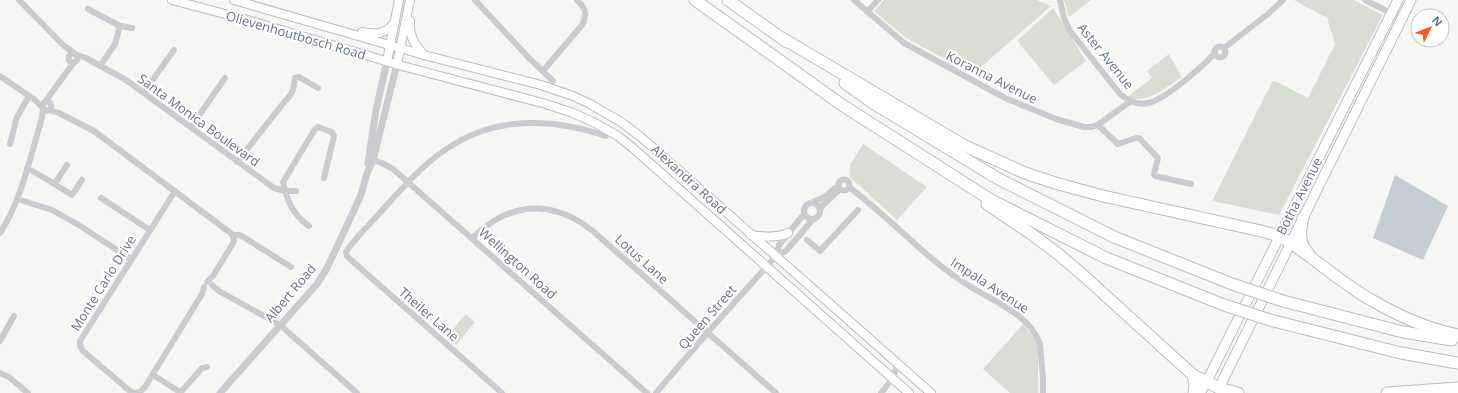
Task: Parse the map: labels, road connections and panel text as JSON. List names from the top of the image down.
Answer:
{
  "streets": {
    "main road": ["Olievenhoutbosch Road", "Alexandra Road", "Botha Avenue"],
    "street": [
      "Aster Avenue",
      "Koranna Avenue",
      "Santa Monica Boulevard",
      "Lotus Lane",
      "Wellington Road",
      "Monte Carlo Drive",
      "Impala Avenue",
      "Albert Road",
      "Theiler Lane",
      "Queen Street"
    ]
  },
  "crossings": [
    ["Olievenhoutbosch Road", "Alexandra Road"],
    ["Olievenhoutbosch Road", "Albert Road"],
    ["Alexandra Road", "Albert Road"],
    ["Alexandra Road", "Queen Street"],
    ["Lotus Lane", "Wellington Road"],
    ["Lotus Lane", "Queen Street"],
    ["Wellington Road", "Albert Road"],
    ["Wellington Road", "Theiler Lane"]
  ],
  "north": "top right"
}
